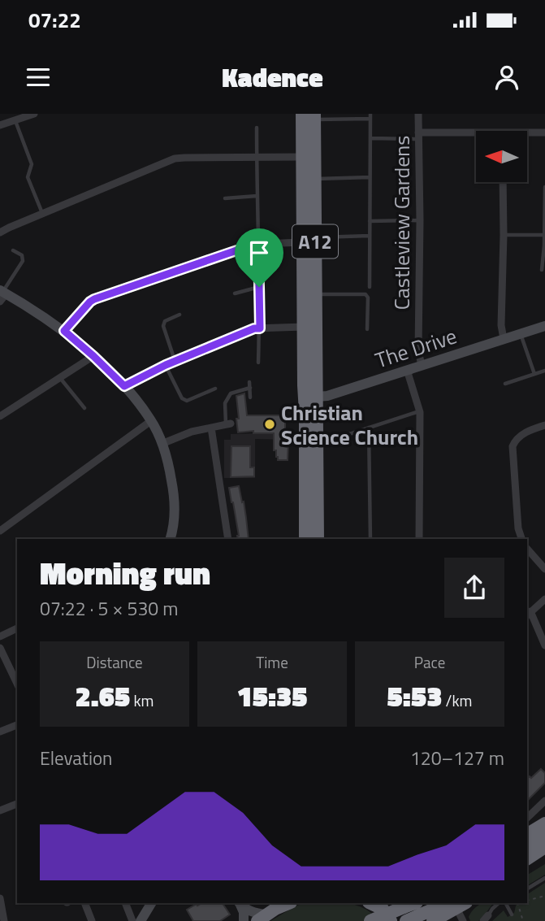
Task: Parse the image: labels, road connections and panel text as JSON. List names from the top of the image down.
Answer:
{
  "streets": {
    "highway": ["A12"],
    "street": ["Castleview Gardens", "The Drive"]
  },
  "crossings": [
    ["Castleview Gardens", "The Drive"],
    ["A12", "The Drive"]
  ],
  "places": ["Christian Science Church"],
  "north": "left",
  "page": {
    "status": "07:22",
    "header": "Kadence",
    "heading": ["Morning run", "07:22 · 5 × 530 m"],
    "stats": [
      ["Distance", "2.65 km"],
      ["Time", "15:35"],
      ["Pace", "5:53 /km"]
    ],
    "chart": ["Elevation", "120–127 m"]
  }
}
